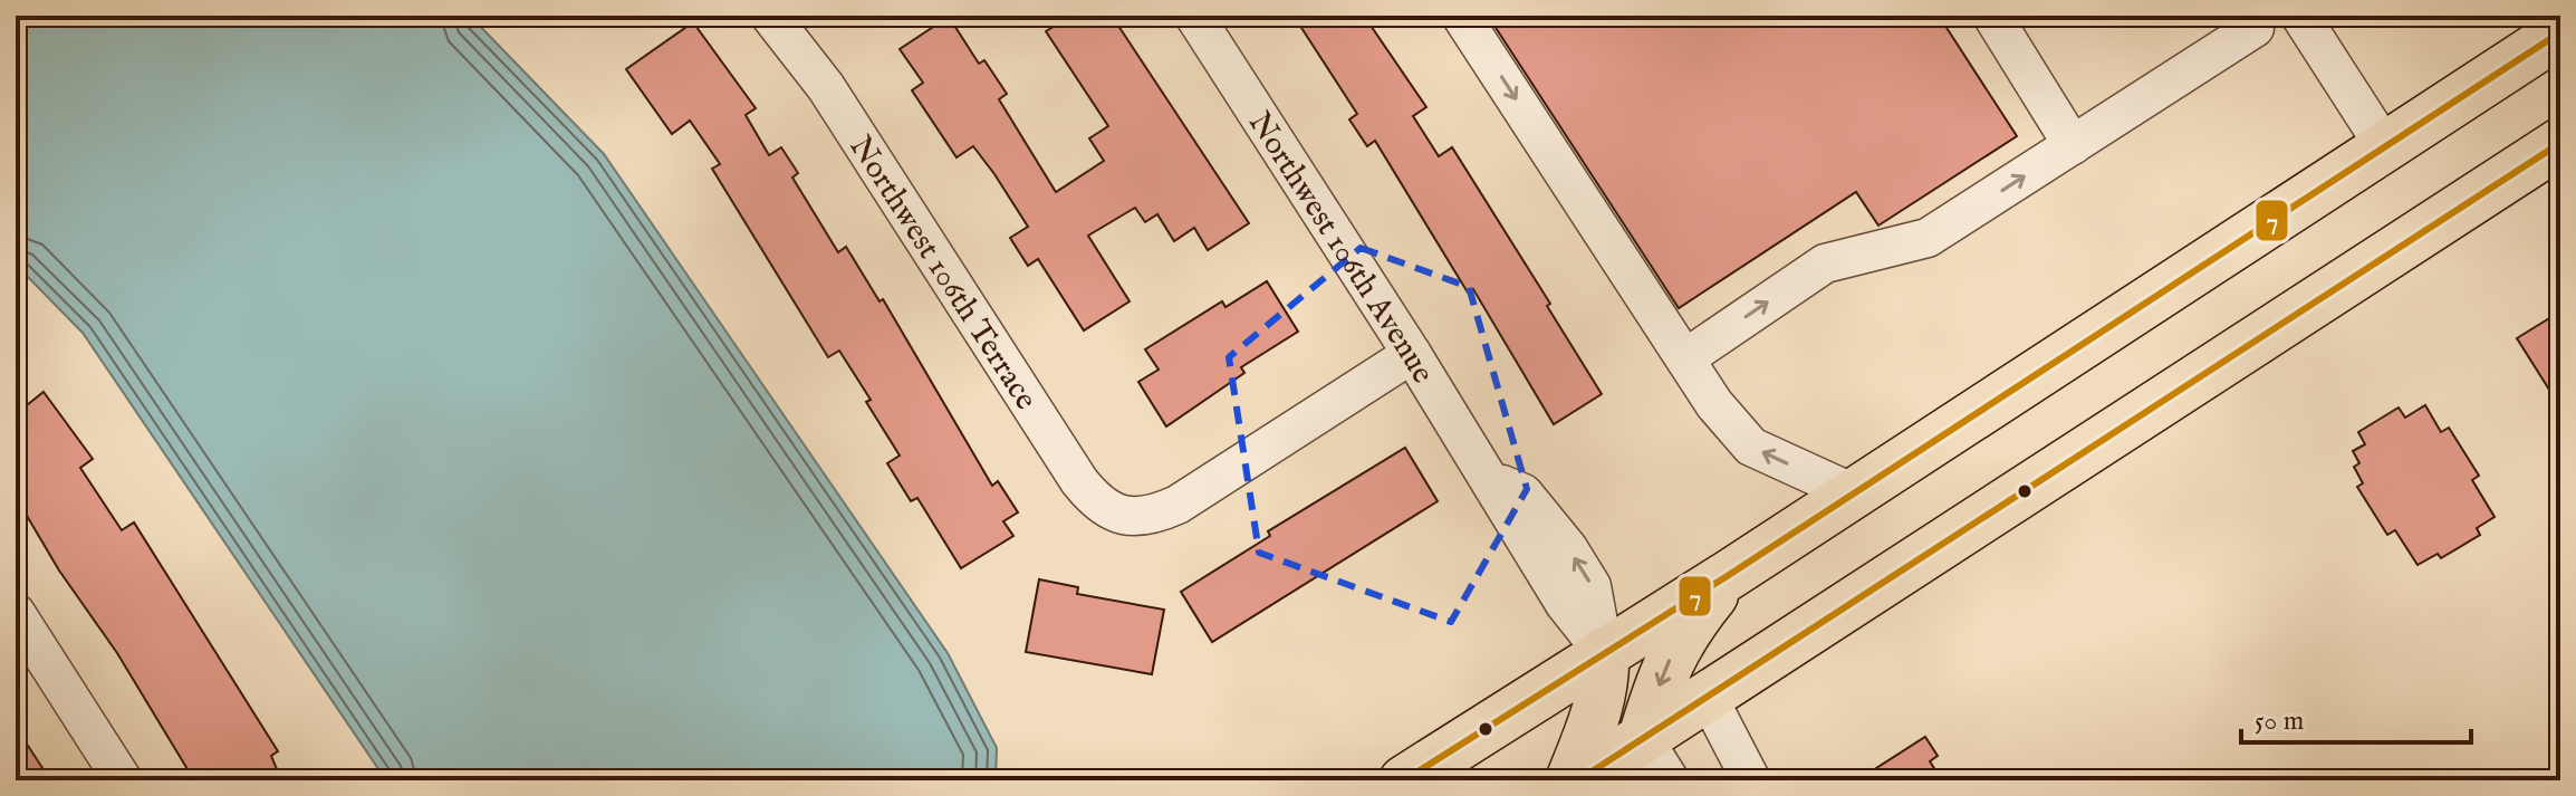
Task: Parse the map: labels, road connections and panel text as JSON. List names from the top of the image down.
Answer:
{
  "streets": {
    "street": ["Northwest 106th Avenue", "Northwest 106th Terrace"]
  },
  "crossings": [
    ["Northwest 106th Avenue", "Northwest 106th Terrace"]
  ],
  "lines": ["transit line 7"],
  "scale_bar": "50 m"
}
